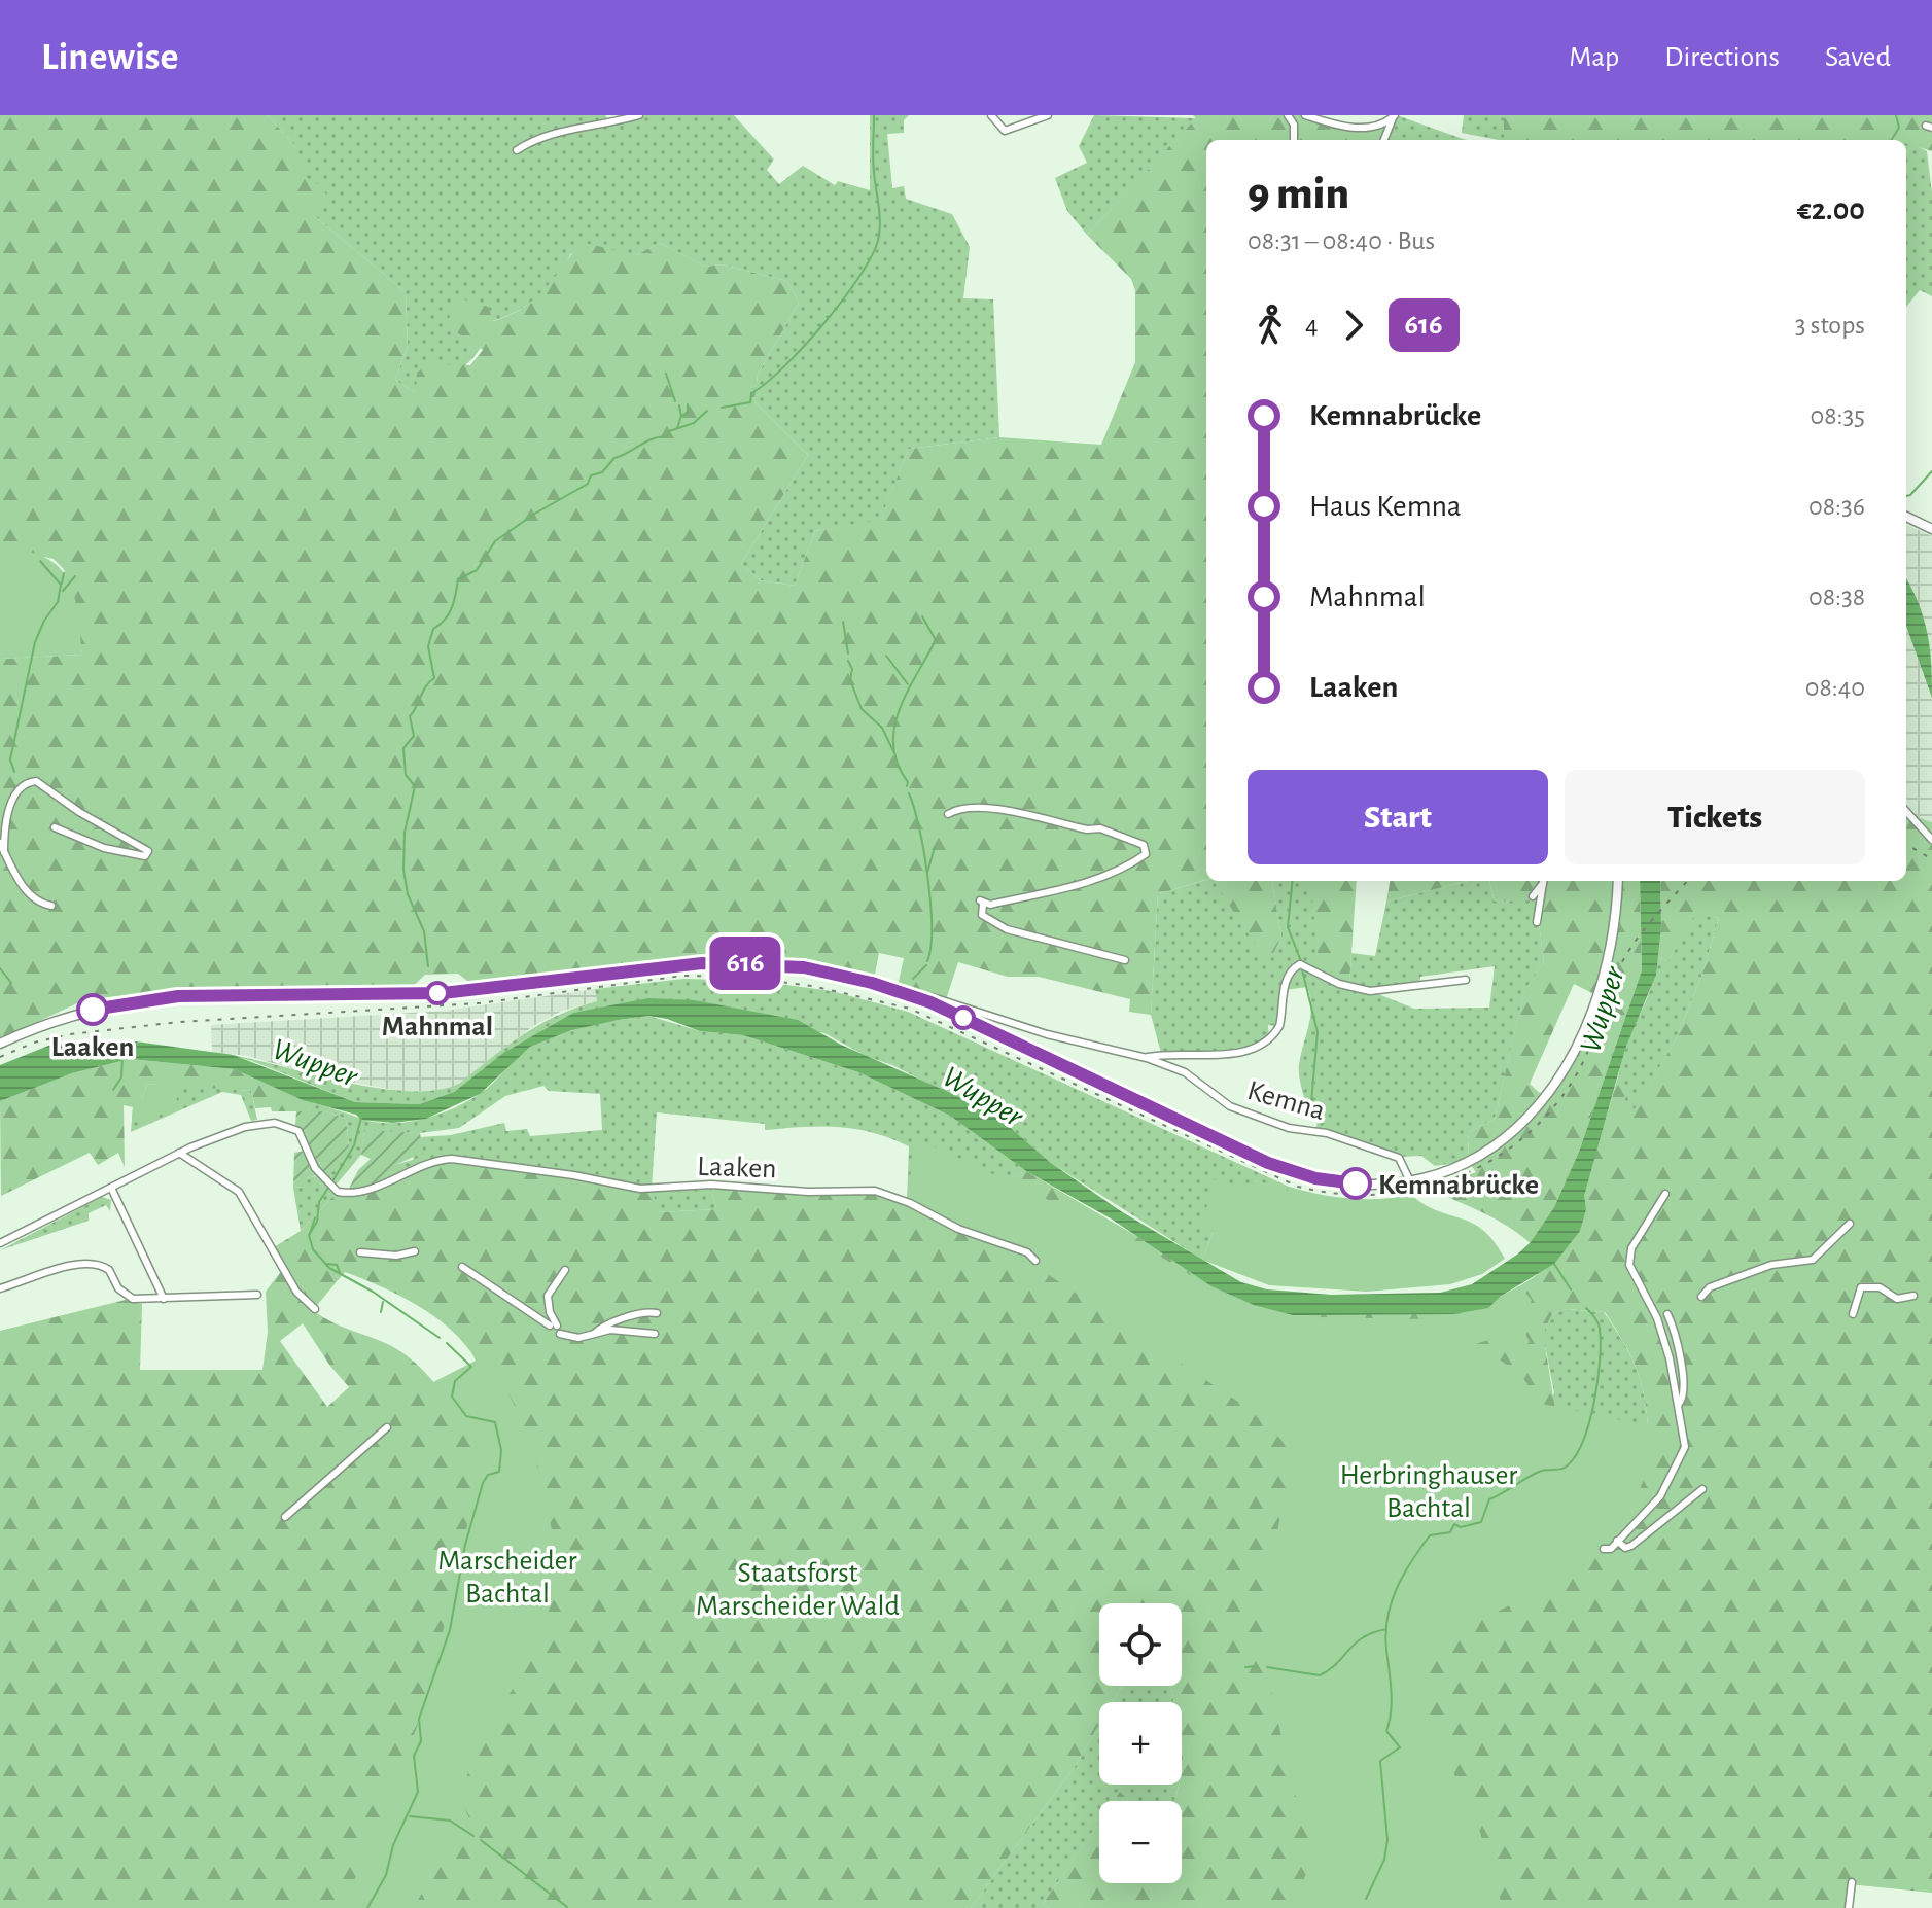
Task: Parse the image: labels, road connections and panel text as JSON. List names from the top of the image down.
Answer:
{
  "streets": {
    "street": ["Kemna", "Laaken"]
  },
  "water": ["Wupper"],
  "parks": ["Herbringhauser Bachtal", "Marscheider Bachtal", "Staatsforst Marscheider Wald"],
  "places": ["Mahnmal", "Laaken", "Kemnabrücke"],
  "lines": ["bus line 616"],
  "page": {
    "header": "Linewise",
    "nav": ["Map", "Directions", "Saved"],
    "on_map": "616",
    "heading": ["9 min", "08:31 – 08:40 · Bus", "€2.00"],
    "legs": ["4", "616", "3 stops"],
    "list": [
      {
        "name": "Kemnabrücke",
        "value": "08:35"
      },
      {
        "name": "Haus Kemna",
        "value": "08:36"
      },
      {
        "name": "Mahnmal",
        "value": "08:38"
      },
      {
        "name": "Laaken",
        "value": "08:40"
      }
    ],
    "buttons": ["Start", "Tickets"],
    "map_buttons": ["+", "−"]
  }
}
